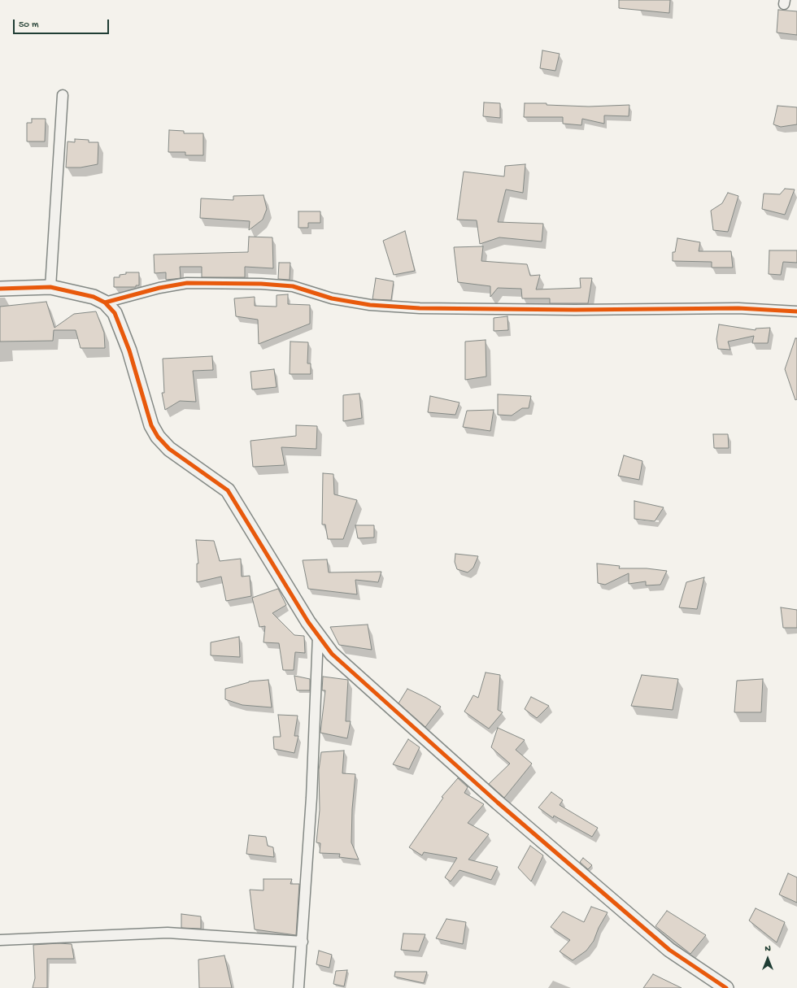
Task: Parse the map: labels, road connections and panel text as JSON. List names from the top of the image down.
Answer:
{
  "scale_bar": "50 m",
  "north": "top"
}
